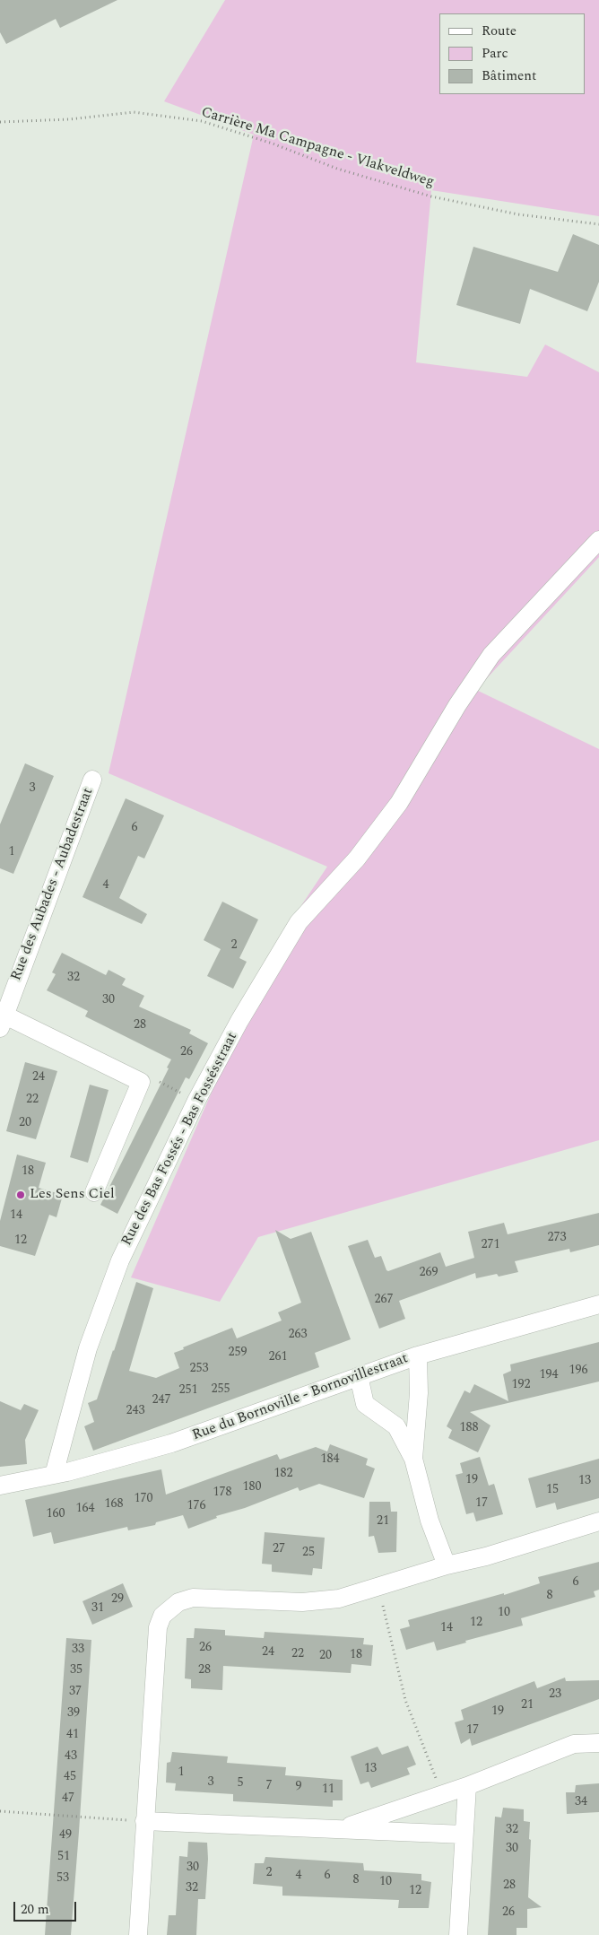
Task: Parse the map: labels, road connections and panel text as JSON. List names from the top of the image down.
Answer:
{
  "streets": {
    "street": ["Rue des Aubades - Aubadestraat", "Rue des Bas Fossés - Bas Fossésstraat", "Rue du Bornoville - Bornovillestraat"],
    "path": ["Carrière Ma Campagne - Vlakveldweg"]
  },
  "crossings": [
    ["Rue des Bas Fossés - Bas Fossésstraat", "Rue du Bornoville - Bornovillestraat"]
  ],
  "places": ["Les Sens Ciel"],
  "house_numbers": [
    "3",
    "6",
    "1",
    "4",
    "2",
    "32",
    "30",
    "28",
    "26",
    "24",
    "22",
    "20",
    "18",
    "14",
    "273",
    "12",
    "271",
    "269",
    "267",
    "263",
    "259",
    "261",
    "253",
    "196",
    "194",
    "192",
    "255",
    "251",
    "247",
    "243",
    "188",
    "184",
    "182",
    "19",
    "13",
    "180",
    "15",
    "178",
    "170",
    "17",
    "168",
    "176",
    "164",
    "160",
    "21",
    "27",
    "25",
    "6",
    "8",
    "29",
    "31",
    "10",
    "12",
    "14",
    "26",
    "33",
    "24",
    "22",
    "18",
    "20",
    "35",
    "28",
    "37",
    "23",
    "21",
    "19",
    "39",
    "17",
    "41",
    "43",
    "13",
    "1",
    "45",
    "3",
    "5",
    "7",
    "9",
    "11",
    "47",
    "34",
    "32",
    "49",
    "30",
    "51",
    "30",
    "2",
    "4",
    "6",
    "53",
    "8",
    "10",
    "28",
    "32",
    "12",
    "26"
  ],
  "legend": ["Route", "Parc", "Bâtiment"],
  "scale_bar": "20 m"
}
